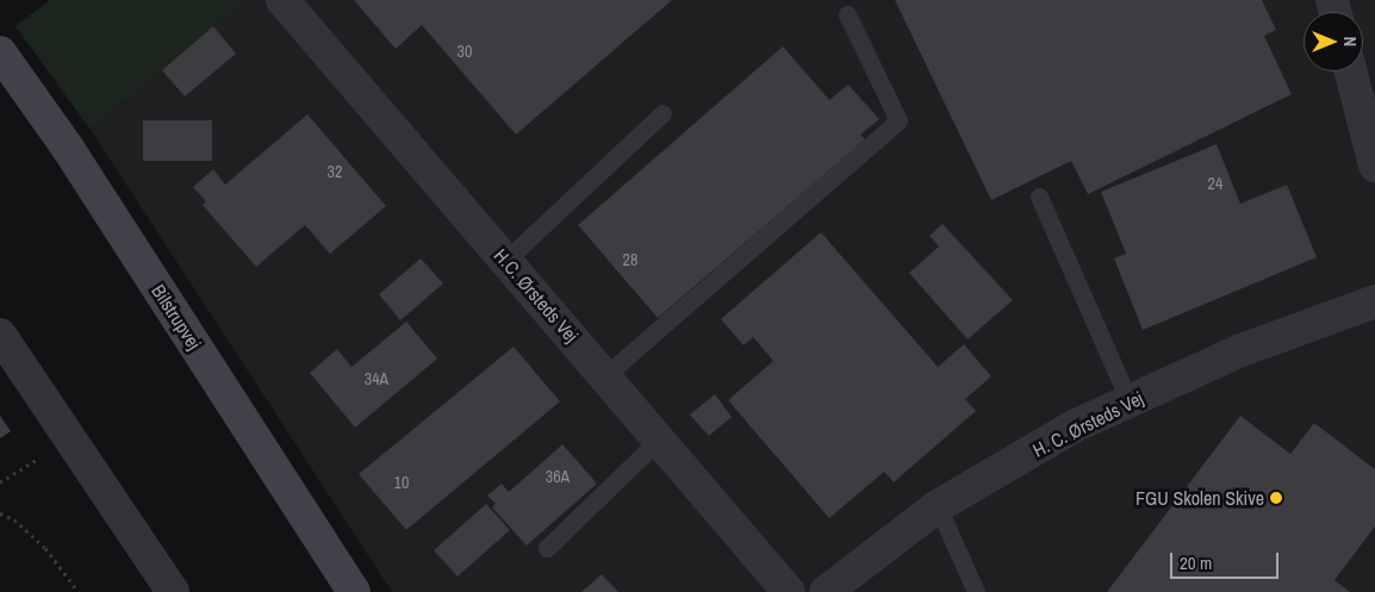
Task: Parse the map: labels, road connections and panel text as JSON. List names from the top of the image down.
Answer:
{
  "streets": {
    "street": ["H.C. Ørsteds Vej", "Bilstrupvej", "H. C. Ørsteds Vej"]
  },
  "places": ["FGU Skolen Skive"],
  "house_numbers": [
    "30",
    "32",
    "24",
    "28",
    "34A",
    "36A",
    "10"
  ],
  "scale_bar": "20 m",
  "north": "right"
}
